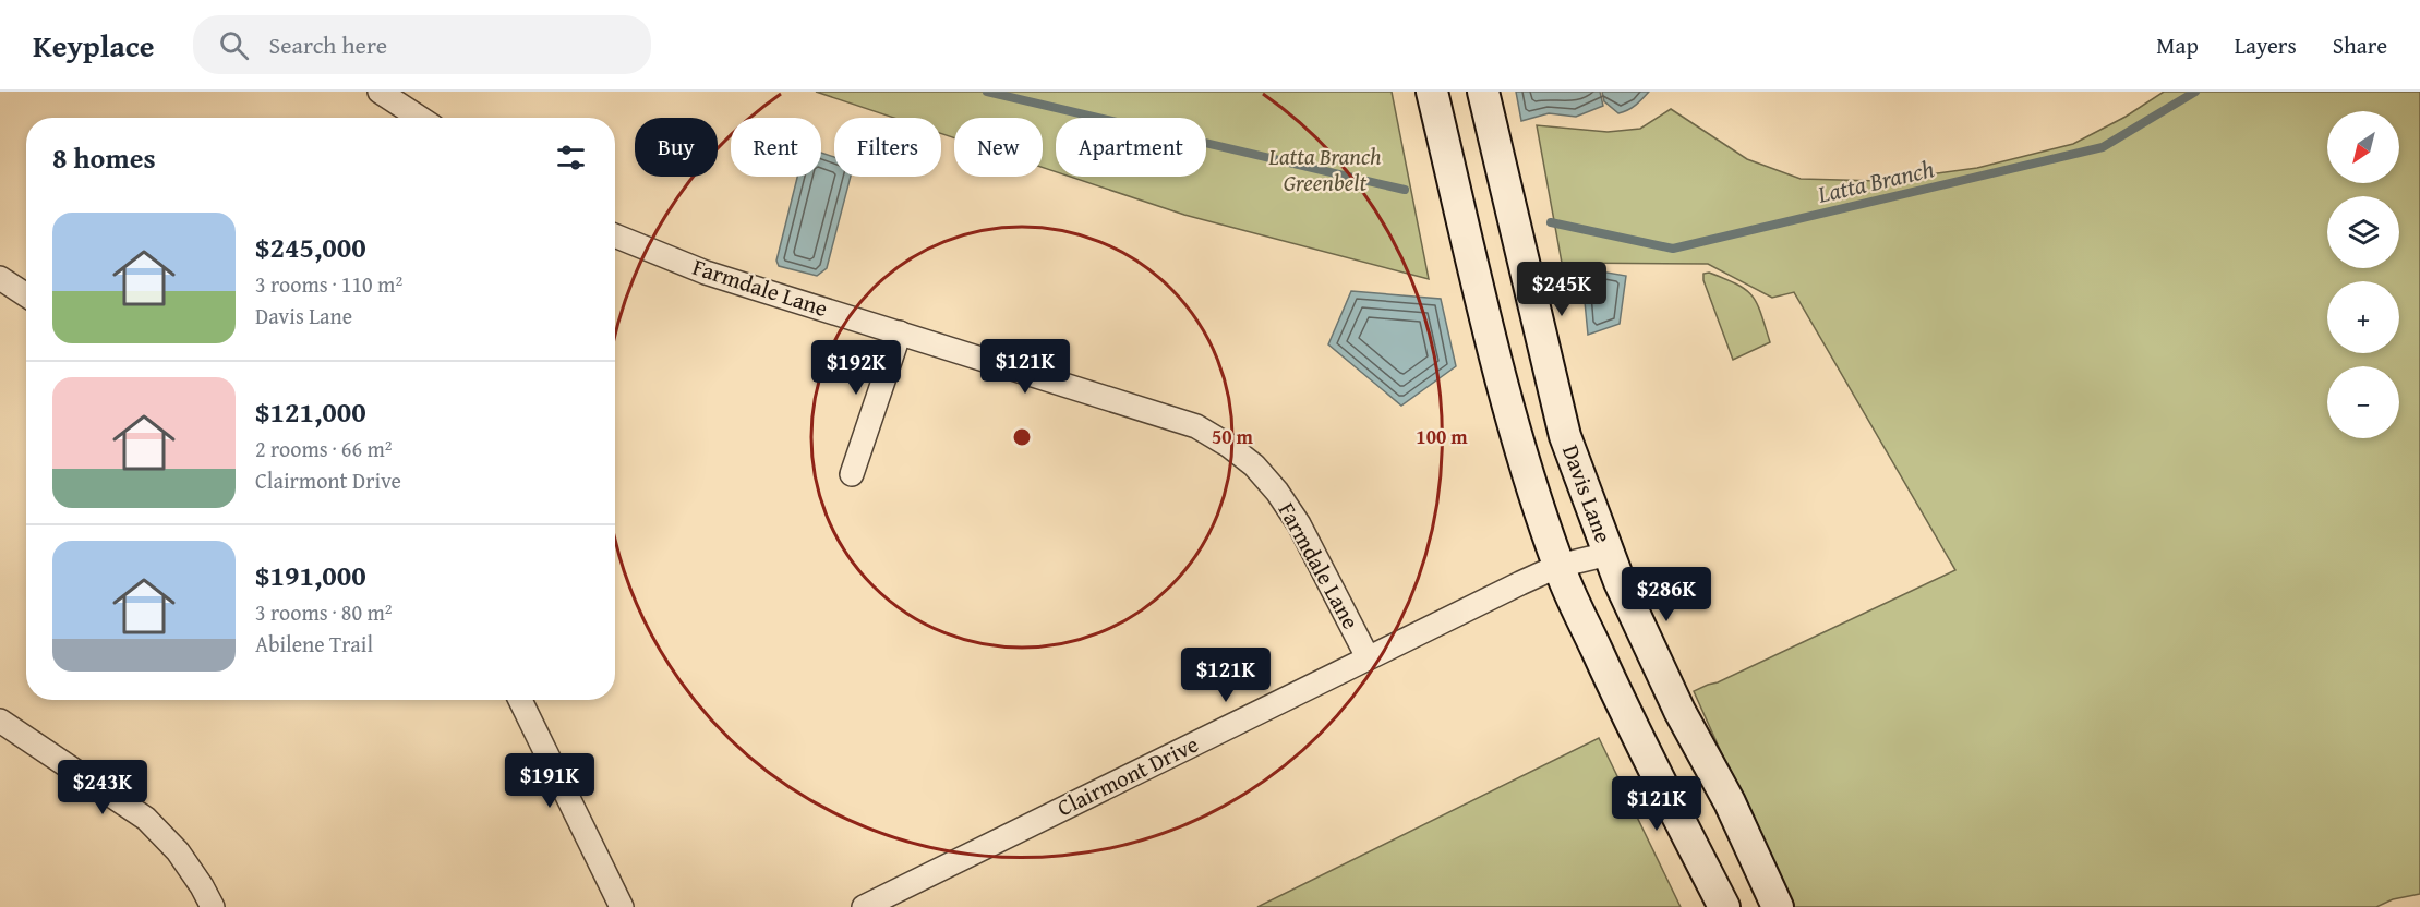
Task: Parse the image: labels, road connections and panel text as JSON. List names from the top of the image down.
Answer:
{
  "streets": {
    "street": ["Farmdale Lane", "Davis Lane", "Clairmont Drive"]
  },
  "crossings": [
    ["Farmdale Lane", "Clairmont Drive"],
    ["Davis Lane", "Clairmont Drive"]
  ],
  "water": ["Latta Branch"],
  "parks": ["Latta Branch Greenbelt"],
  "north": "bottom left",
  "page": {
    "header": "Keyplace",
    "search": "Search here",
    "nav": ["Map", "Layers", "Share"],
    "map_buttons": ["+", "−"],
    "chip": [
      "Buy",
      "Rent",
      "Filters",
      "New",
      "Apartment"
    ],
    "heading": "8 homes",
    "list": [
      {
        "name": "$245,000",
        "note": "3 rooms · 110 m² · Davis Lane"
      },
      {
        "name": "$121,000",
        "note": "2 rooms · 66 m² · Clairmont Drive"
      },
      {
        "name": "$191,000",
        "note": "3 rooms · 80 m² · Abilene Trail"
      }
    ],
    "price": [
      "$245K",
      "$121K",
      "$192K",
      "$286K",
      "$121K",
      "$191K",
      "$243K",
      "$121K"
    ]
  },
  "rings": ["50 m", "100 m"]
}
